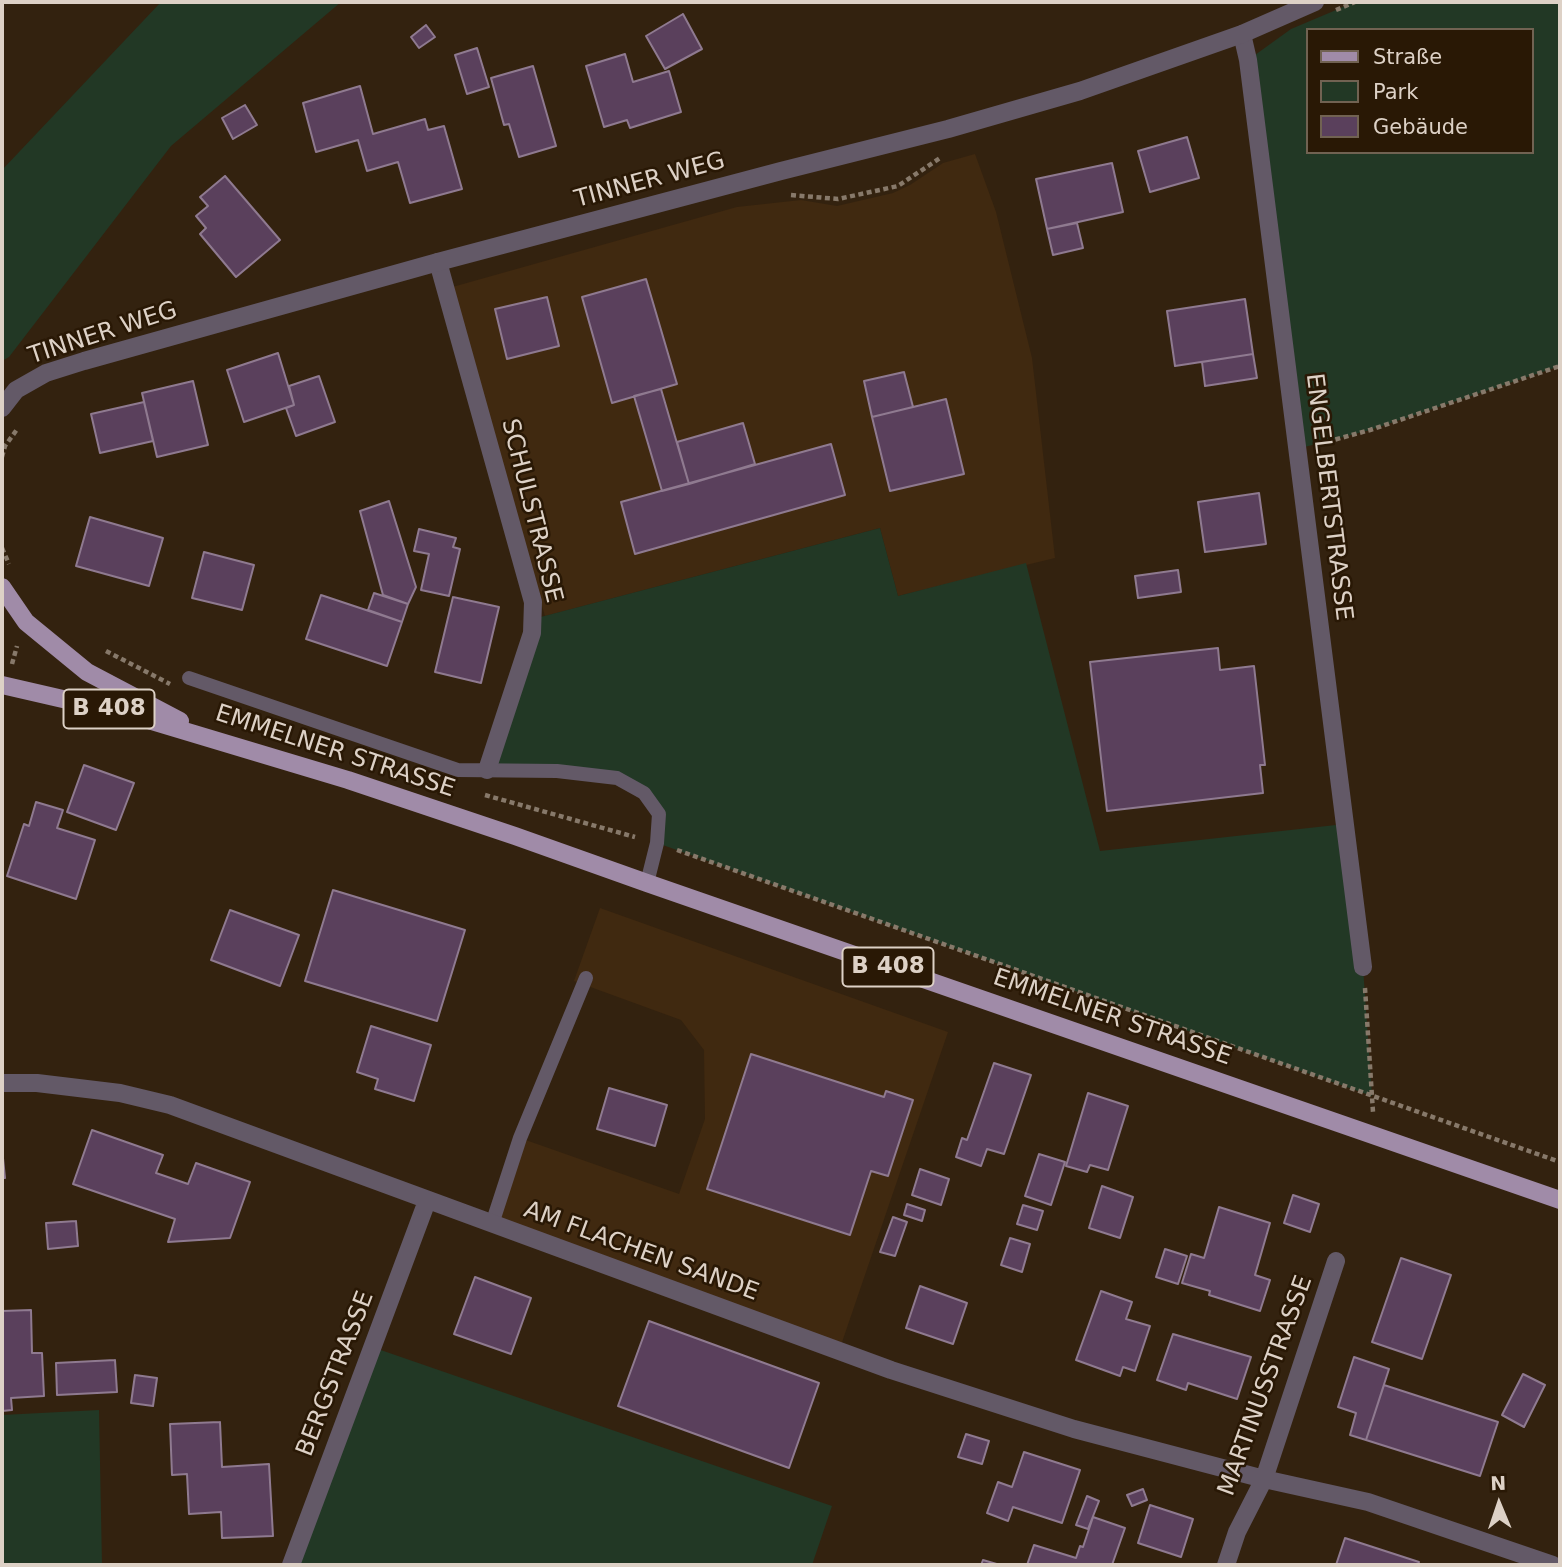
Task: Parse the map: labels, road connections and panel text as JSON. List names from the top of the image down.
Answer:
{
  "streets": {
    "main road": ["B 408", "EMMELNER STRASSE"],
    "street": [
      "TINNER WEG",
      "ENGELBERTSTRASSE",
      "SCHULSTRASSE",
      "AM FLACHEN SANDE",
      "BERGSTRASSE",
      "MARTINUSSTRASSE"
    ]
  },
  "crossings": [
    ["TINNER WEG", "ENGELBERTSTRASSE"],
    ["TINNER WEG", "SCHULSTRASSE"],
    ["SCHULSTRASSE", "EMMELNER STRASSE"],
    ["AM FLACHEN SANDE", "BERGSTRASSE"],
    ["AM FLACHEN SANDE", "MARTINUSSTRASSE"]
  ],
  "legend": ["Straße", "Park", "Gebäude"],
  "north": "top"
}
